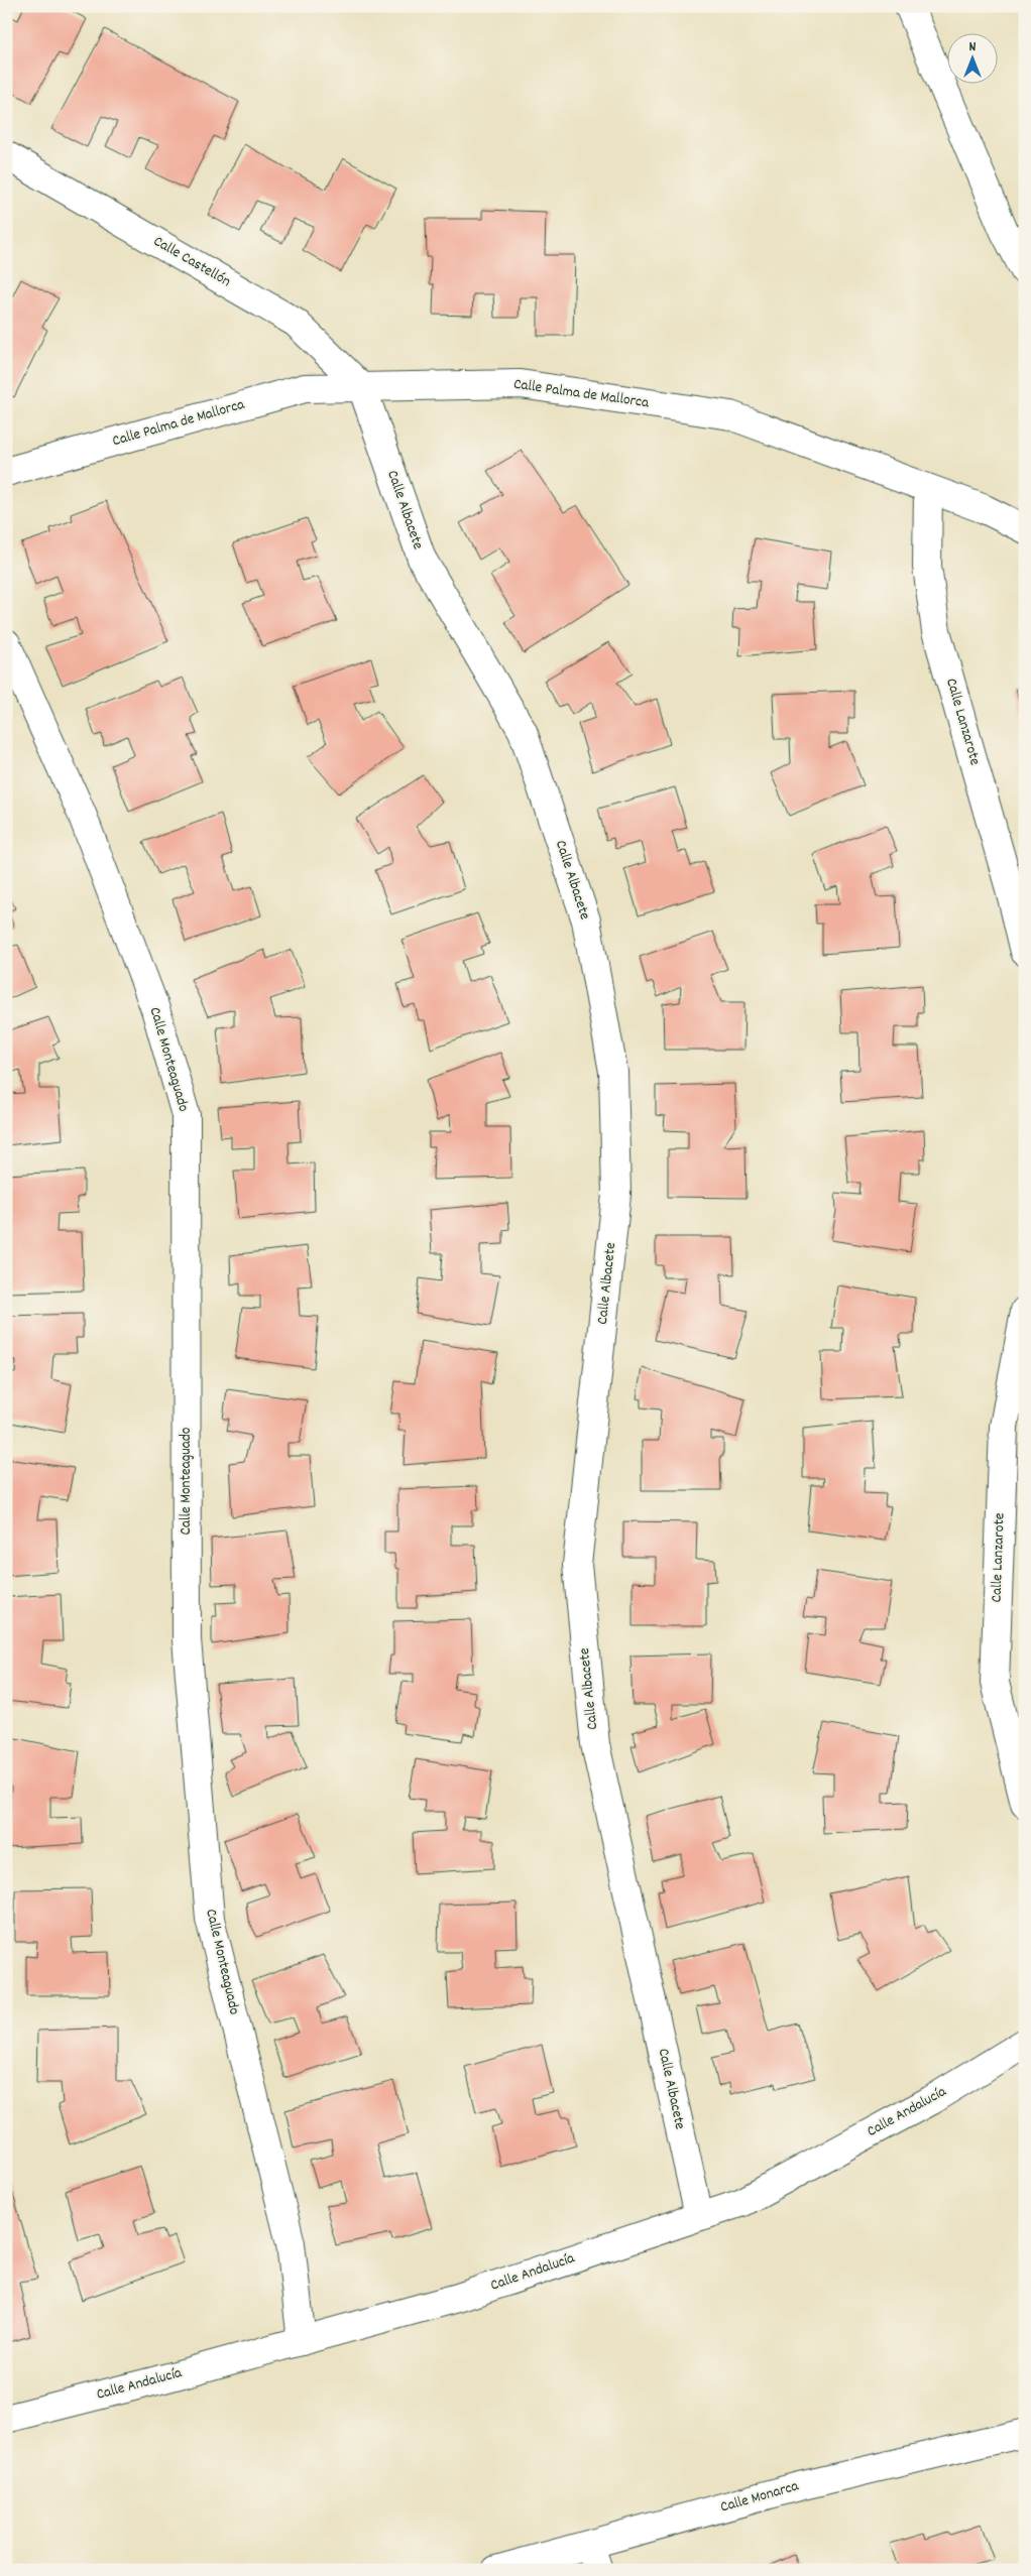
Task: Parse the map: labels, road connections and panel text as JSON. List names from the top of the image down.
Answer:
{
  "streets": {
    "street": [
      "Calle Castellón",
      "Calle Palma de Mallorca",
      "Calle Albacete",
      "Calle Lanzarote",
      "Calle Monteaguado",
      "Calle Andalucía",
      "Calle Monarca"
    ]
  },
  "crossings": [
    ["Calle Castellón", "Calle Palma de Mallorca"],
    ["Calle Castellón", "Calle Albacete"],
    ["Calle Palma de Mallorca", "Calle Albacete"],
    ["Calle Palma de Mallorca", "Calle Lanzarote"],
    ["Calle Albacete", "Calle Andalucía"],
    ["Calle Monteaguado", "Calle Andalucía"]
  ],
  "north": "top"
}
